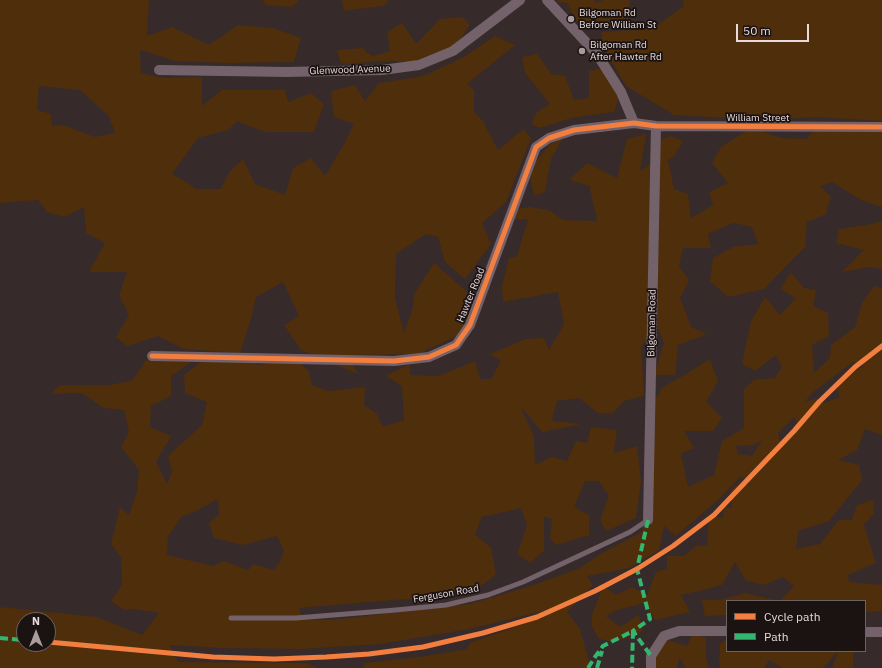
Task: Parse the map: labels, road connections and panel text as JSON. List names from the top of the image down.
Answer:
{
  "streets": {
    "street": [
      "Glenwood Avenue",
      "William Street",
      "Hawter Road",
      "Bilgoman Road"
    ],
    "lane": ["Ferguson Road"]
  },
  "crossings": [
    ["William Street", "Hawter Road"],
    ["William Street", "Bilgoman Road"],
    ["Bilgoman Road", "Ferguson Road"]
  ],
  "places": ["Bilgoman Rd Before William St", "Bilgoman Rd After Hawter Rd"],
  "legend": ["Cycle path", "Path"],
  "scale_bar": "50 m",
  "north": "top"
}
